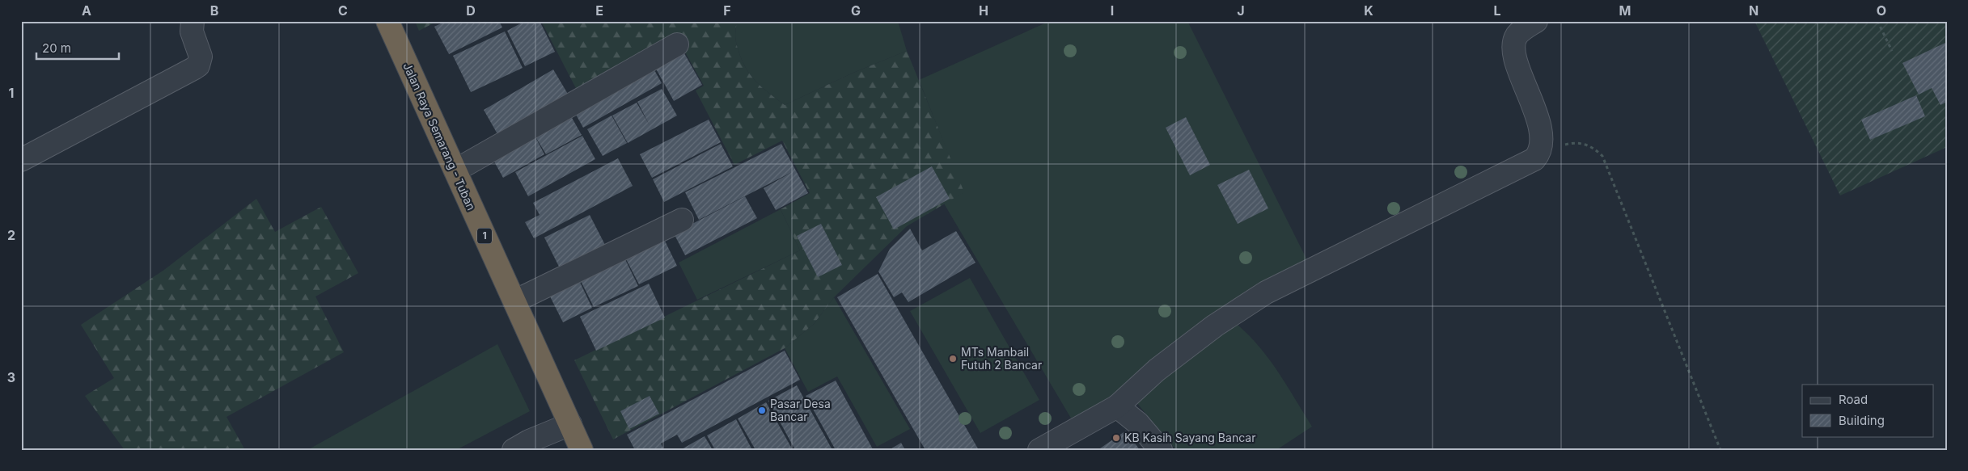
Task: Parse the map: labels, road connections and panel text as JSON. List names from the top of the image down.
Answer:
{
  "streets": {
    "highway": ["Jalan Raya Semarang - Tuban", "1"]
  },
  "places": ["MTs Manbail Futuh 2 Bancar", "Pasar Desa Bancar", "KB Kasih Sayang Bancar"],
  "legend": ["Road", "Building"],
  "scale_bar": "20 m",
  "grid": {
    "columns": [
      "A",
      "B",
      "C",
      "D",
      "E",
      "F",
      "G",
      "H",
      "I",
      "J",
      "K",
      "L",
      "M",
      "N",
      "O"
    ],
    "rows": ["1", "2", "3"]
  }
}
